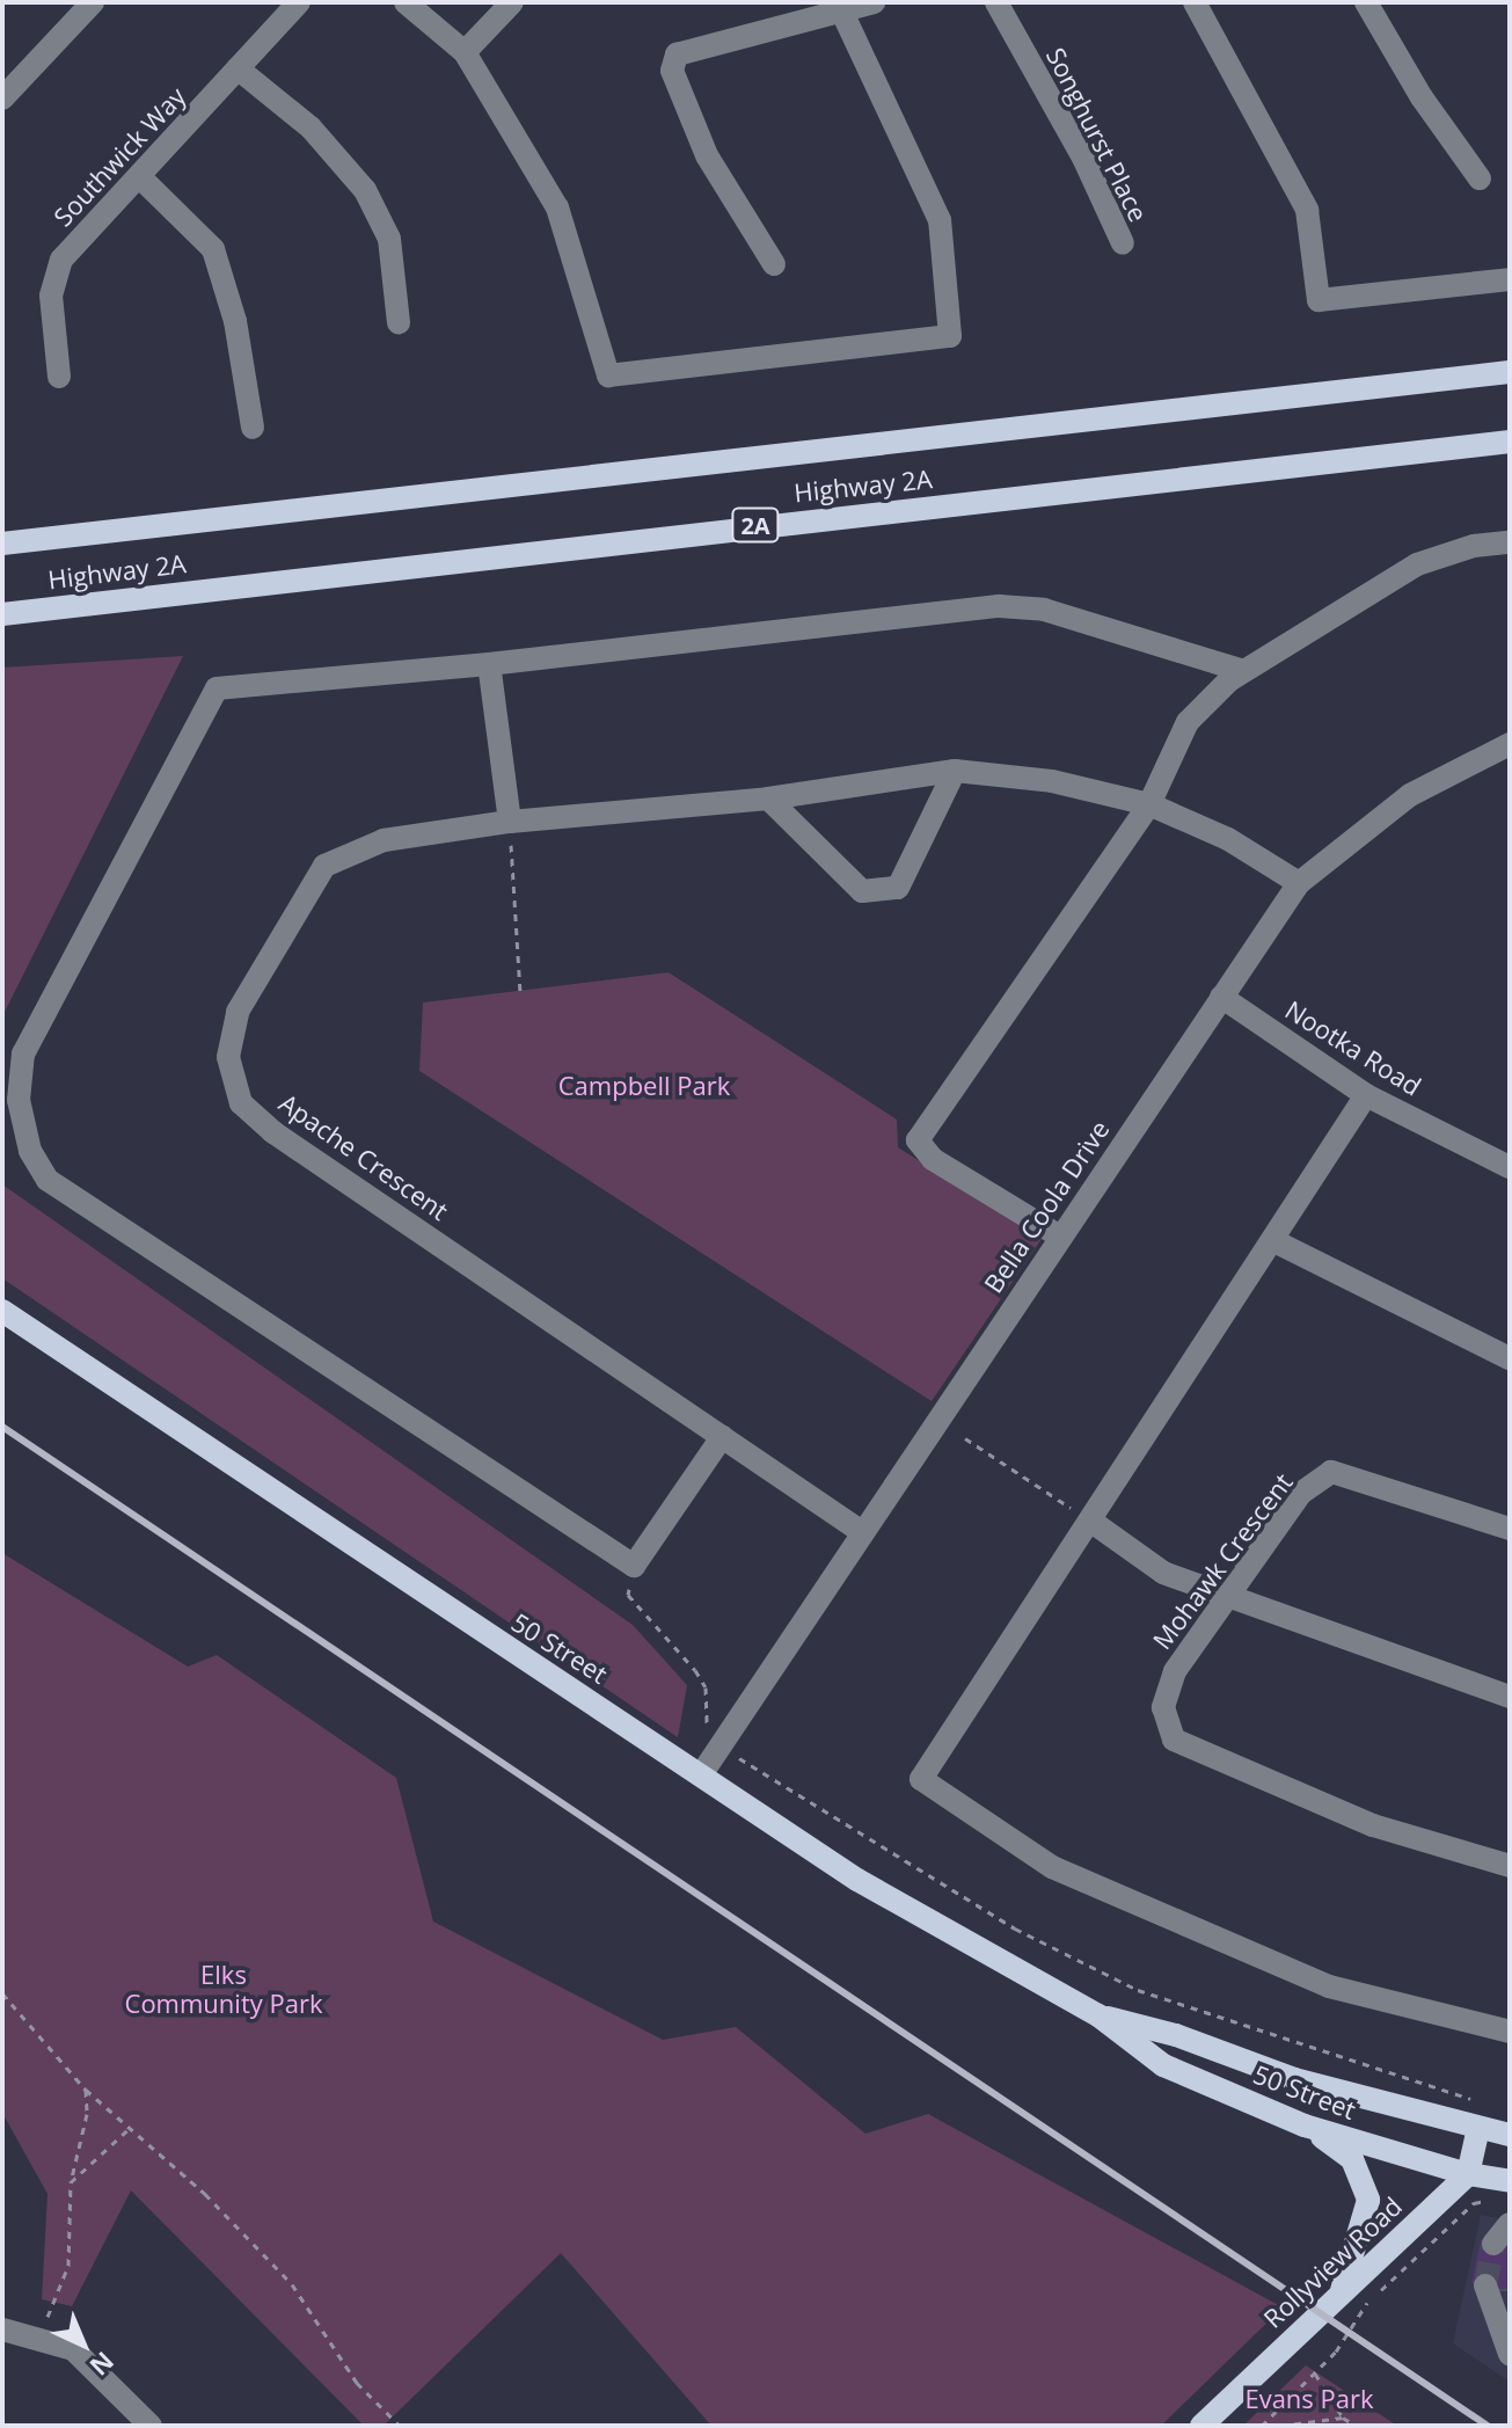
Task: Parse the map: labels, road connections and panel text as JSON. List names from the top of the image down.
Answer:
{
  "streets": {
    "main road": [
      "Highway 2A",
      "2A",
      "50 Street",
      "Rollyview Road"
    ],
    "street": [
      "Songhurst Place",
      "Southwick Way",
      "Nootka Road",
      "Apache Crescent",
      "Bella Coola Drive",
      "Mohawk Crescent"
    ]
  },
  "crossings": [
    ["Nootka Road", "Bella Coola Drive"],
    ["Apache Crescent", "Bella Coola Drive"],
    ["Bella Coola Drive", "50 Street"],
    ["50 Street", "Rollyview Road"]
  ],
  "parks": ["Campbell Park", "Elks Community Park", "Evans Park"],
  "north": "bottom right"
}
